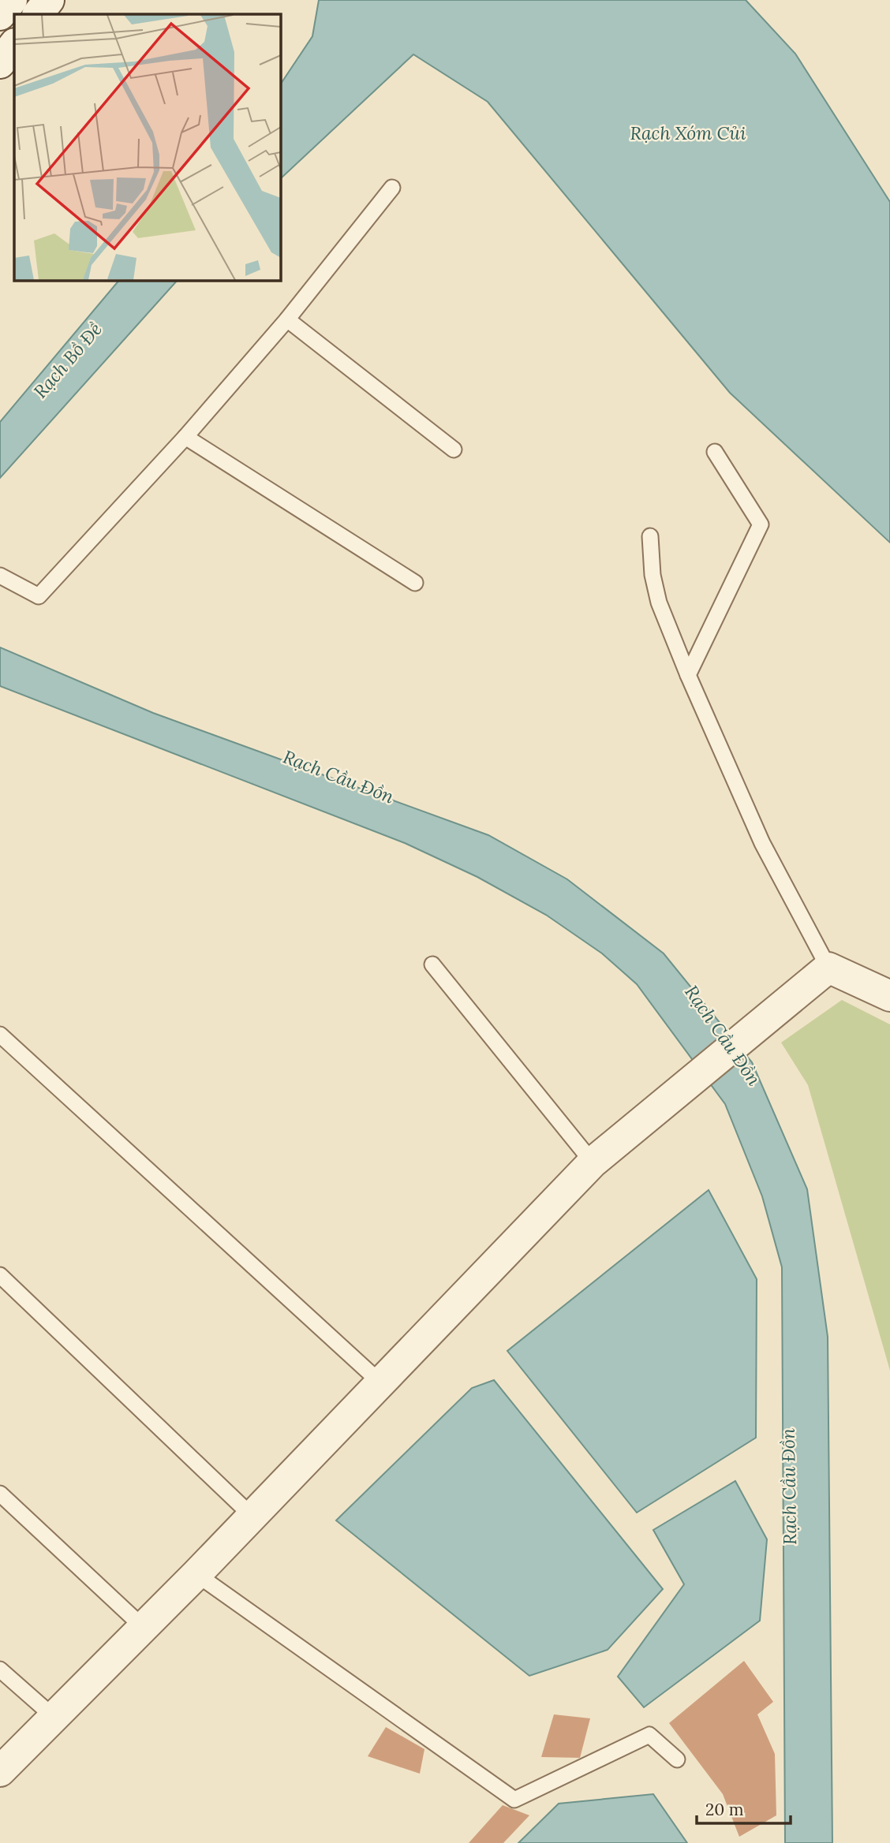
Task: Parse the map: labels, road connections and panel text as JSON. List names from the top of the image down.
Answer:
{
  "water": ["Rạch Xóm Củi", "Rạch Bồ Đề", "Rạch Cầu Đồn"],
  "scale_bar": "20 m"
}
